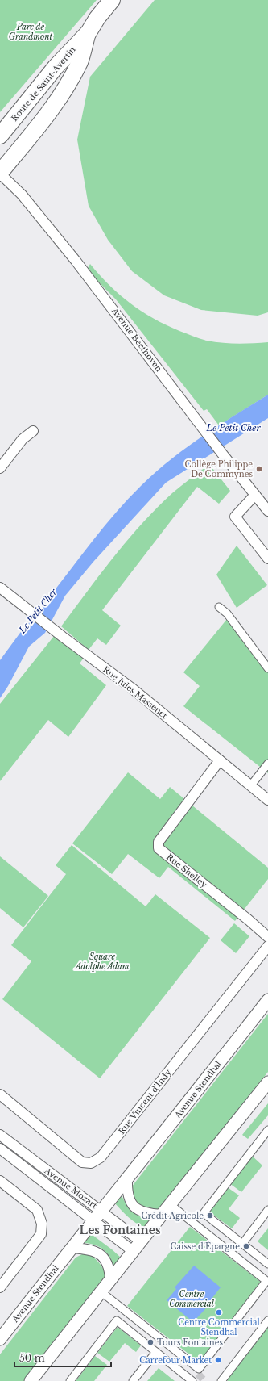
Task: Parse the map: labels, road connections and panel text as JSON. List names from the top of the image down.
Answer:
{
  "streets": {
    "main road": ["Route de Saint-Avertin"],
    "street": [
      "Avenue Beethoven",
      "Rue Jules Massenet",
      "Rue Shelley",
      "Avenue Stendhal",
      "Rue Vincent d'Indy",
      "Avenue Mozart"
    ]
  },
  "crossings": [
    ["Route de Saint-Avertin", "Avenue Beethoven"],
    ["Rue Jules Massenet", "Rue Shelley"],
    ["Avenue Stendhal", "Avenue Mozart"]
  ],
  "districts": ["Les Fontaines"],
  "water": ["Le Petit Cher"],
  "parks": ["Parc de Grandmont", "Square Adolphe Adam", "Centre Commercial"],
  "places": [
    "Collège Philippe De Commynes",
    "Crédit Agricole",
    "Caisse d'Épargne",
    "Centre Commercial Stendhal",
    "Tours Fontaines",
    "Carrefour Market"
  ],
  "scale_bar": "50 m"
}
